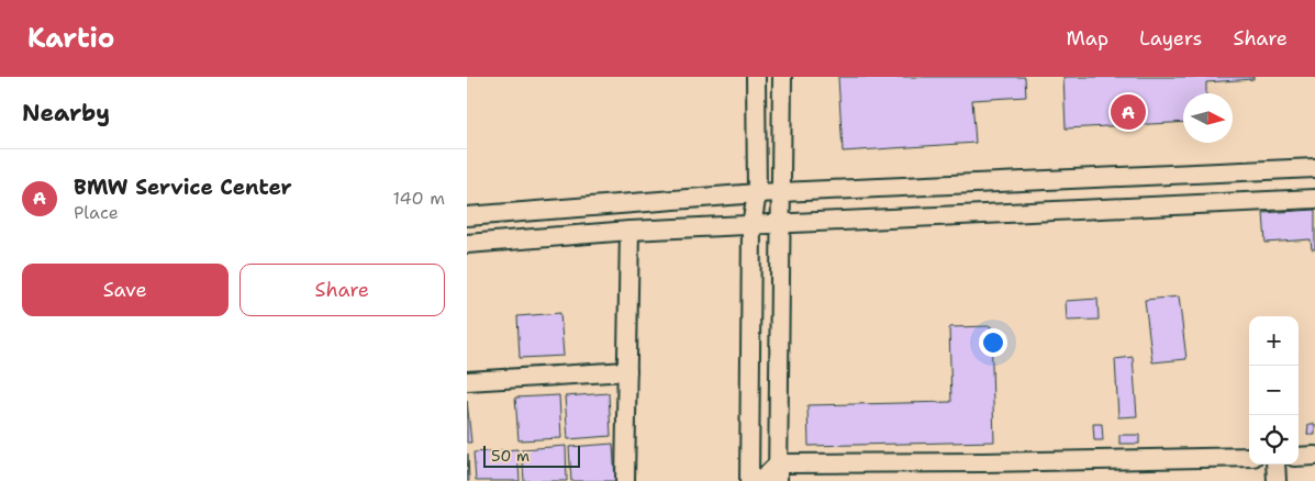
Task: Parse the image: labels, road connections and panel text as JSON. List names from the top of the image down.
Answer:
{
  "scale_bar": "50 m",
  "north": "right",
  "page": {
    "header": "Kartio",
    "nav": ["Map", "Layers", "Share"],
    "heading": "Nearby",
    "pins": "A",
    "list": [
      {
        "mark": "A",
        "name": "BMW Service Center",
        "note": "Place",
        "value": "140 m"
      }
    ],
    "buttons": ["Save", "Share"],
    "map_buttons": ["+", "−"],
    "scale": "50 m"
  }
}
